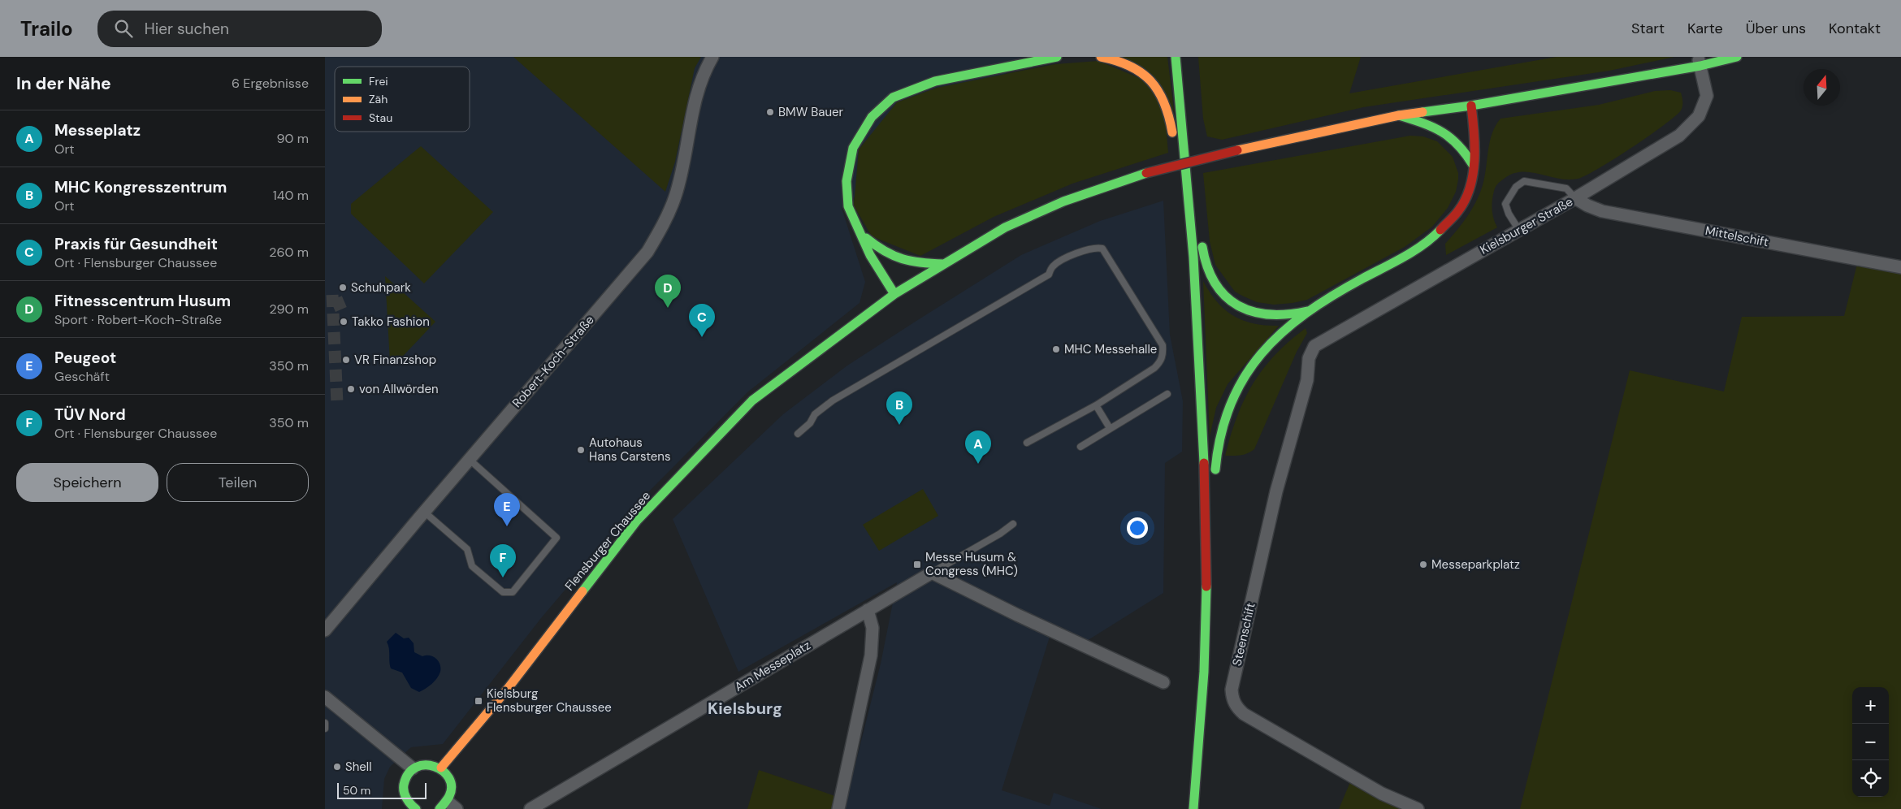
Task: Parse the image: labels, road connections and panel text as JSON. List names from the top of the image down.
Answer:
{
  "streets": {
    "main road": ["Flensburger Chaussee"],
    "street": [
      "Kielsburger Straße",
      "Mittelschift",
      "Robert-Koch-Straße",
      "Steenschift",
      "Am Messeplatz"
    ]
  },
  "crossings": [
    ["Kielsburger Straße", "Mittelschift"],
    ["Kielsburger Straße", "Flensburger Chaussee"],
    ["Kielsburger Straße", "Steenschift"]
  ],
  "districts": ["Kielsburg"],
  "places": {
    "other": [
      "BMW Bauer",
      "Schuhpark",
      "Takko Fashion",
      "MHC Messehalle",
      "VR Finanzshop",
      "von Allwörden",
      "Autohaus Hans Carstens",
      "Messeparkplatz",
      "Shell"
    ],
    "transit": ["Messe Husum & Congress (MHC)", "Kielsburg Flensburger Chaussee"]
  },
  "legend": ["Frei", "Zäh", "Stau"],
  "scale_bar": "50 m",
  "north": "top",
  "page": {
    "header": "Trailo",
    "search": "Hier suchen",
    "nav": [
      "Start",
      "Karte",
      "Über uns",
      "Kontakt"
    ],
    "heading": ["In der Nähe", "6 Ergebnisse"],
    "list": [
      {
        "mark": "A",
        "name": "Messeplatz",
        "note": "Ort",
        "value": "90 m"
      },
      {
        "mark": "B",
        "name": "MHC Kongresszentrum",
        "note": "Ort",
        "value": "140 m"
      },
      {
        "mark": "C",
        "name": "Praxis für Gesundheit",
        "note": "Ort · Flensburger Chaussee",
        "value": "260 m"
      },
      {
        "mark": "D",
        "name": "Fitnesscentrum Husum",
        "note": "Sport · Robert-Koch-Straße",
        "value": "290 m"
      },
      {
        "mark": "E",
        "name": "Peugeot",
        "note": "Geschäft",
        "value": "350 m"
      },
      {
        "mark": "F",
        "name": "TÜV Nord",
        "note": "Ort · Flensburger Chaussee",
        "value": "350 m"
      }
    ],
    "pins": [
      "D",
      "C",
      "B",
      "A",
      "E",
      "F"
    ],
    "buttons": ["Speichern", "Teilen"],
    "map_buttons": ["+", "−"],
    "scale": "50 m"
  }
}
